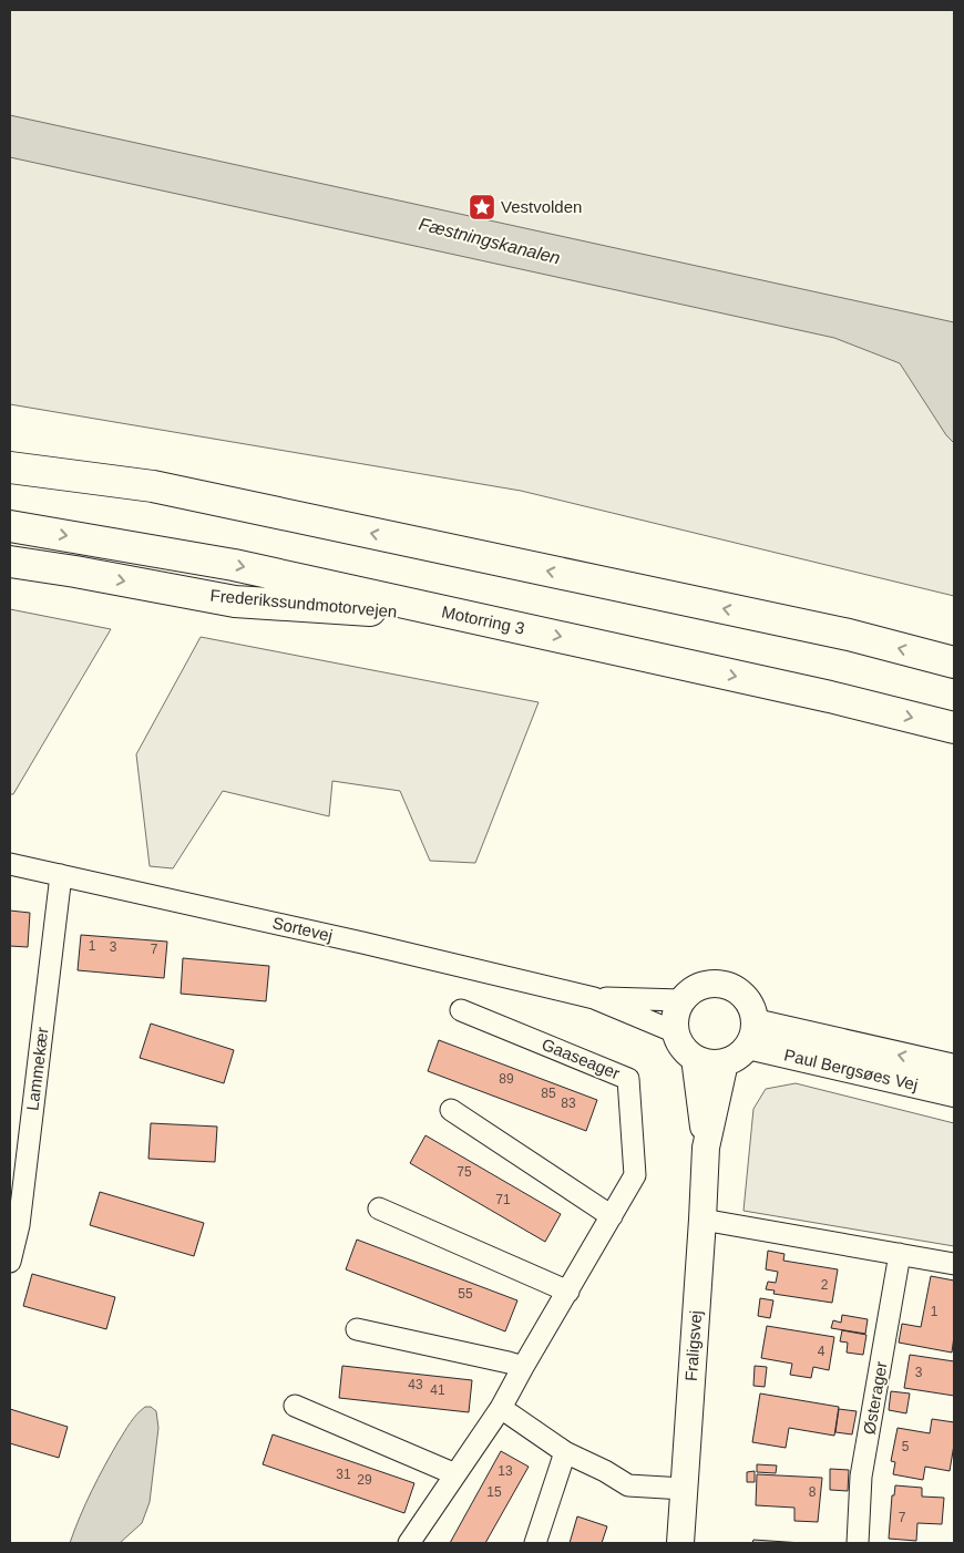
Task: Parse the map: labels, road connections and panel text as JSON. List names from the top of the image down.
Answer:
{
  "streets": {
    "highway": ["Frederikssundmotorvejen", "Motorring 3"],
    "street": [
      "Sortevej",
      "Gaaseager",
      "Lammekær",
      "Paul Bergsøes Vej",
      "Fraligsvej",
      "Østerager"
    ]
  },
  "crossings": [
    ["Frederikssundmotorvejen", "Motorring 3"],
    ["Sortevej", "Lammekær"],
    ["Sortevej", "Paul Bergsøes Vej"],
    ["Sortevej", "Fraligsvej"],
    ["Paul Bergsøes Vej", "Fraligsvej"]
  ],
  "water": ["Fæstningskanalen"],
  "places": {
    "place": ["Vestvolden"]
  },
  "house_numbers": [
    "1",
    "3",
    "7",
    "89",
    "85",
    "83",
    "75",
    "71",
    "2",
    "55",
    "1",
    "4",
    "3",
    "43",
    "41",
    "5",
    "13",
    "31",
    "29",
    "15",
    "8",
    "7"
  ]
}
